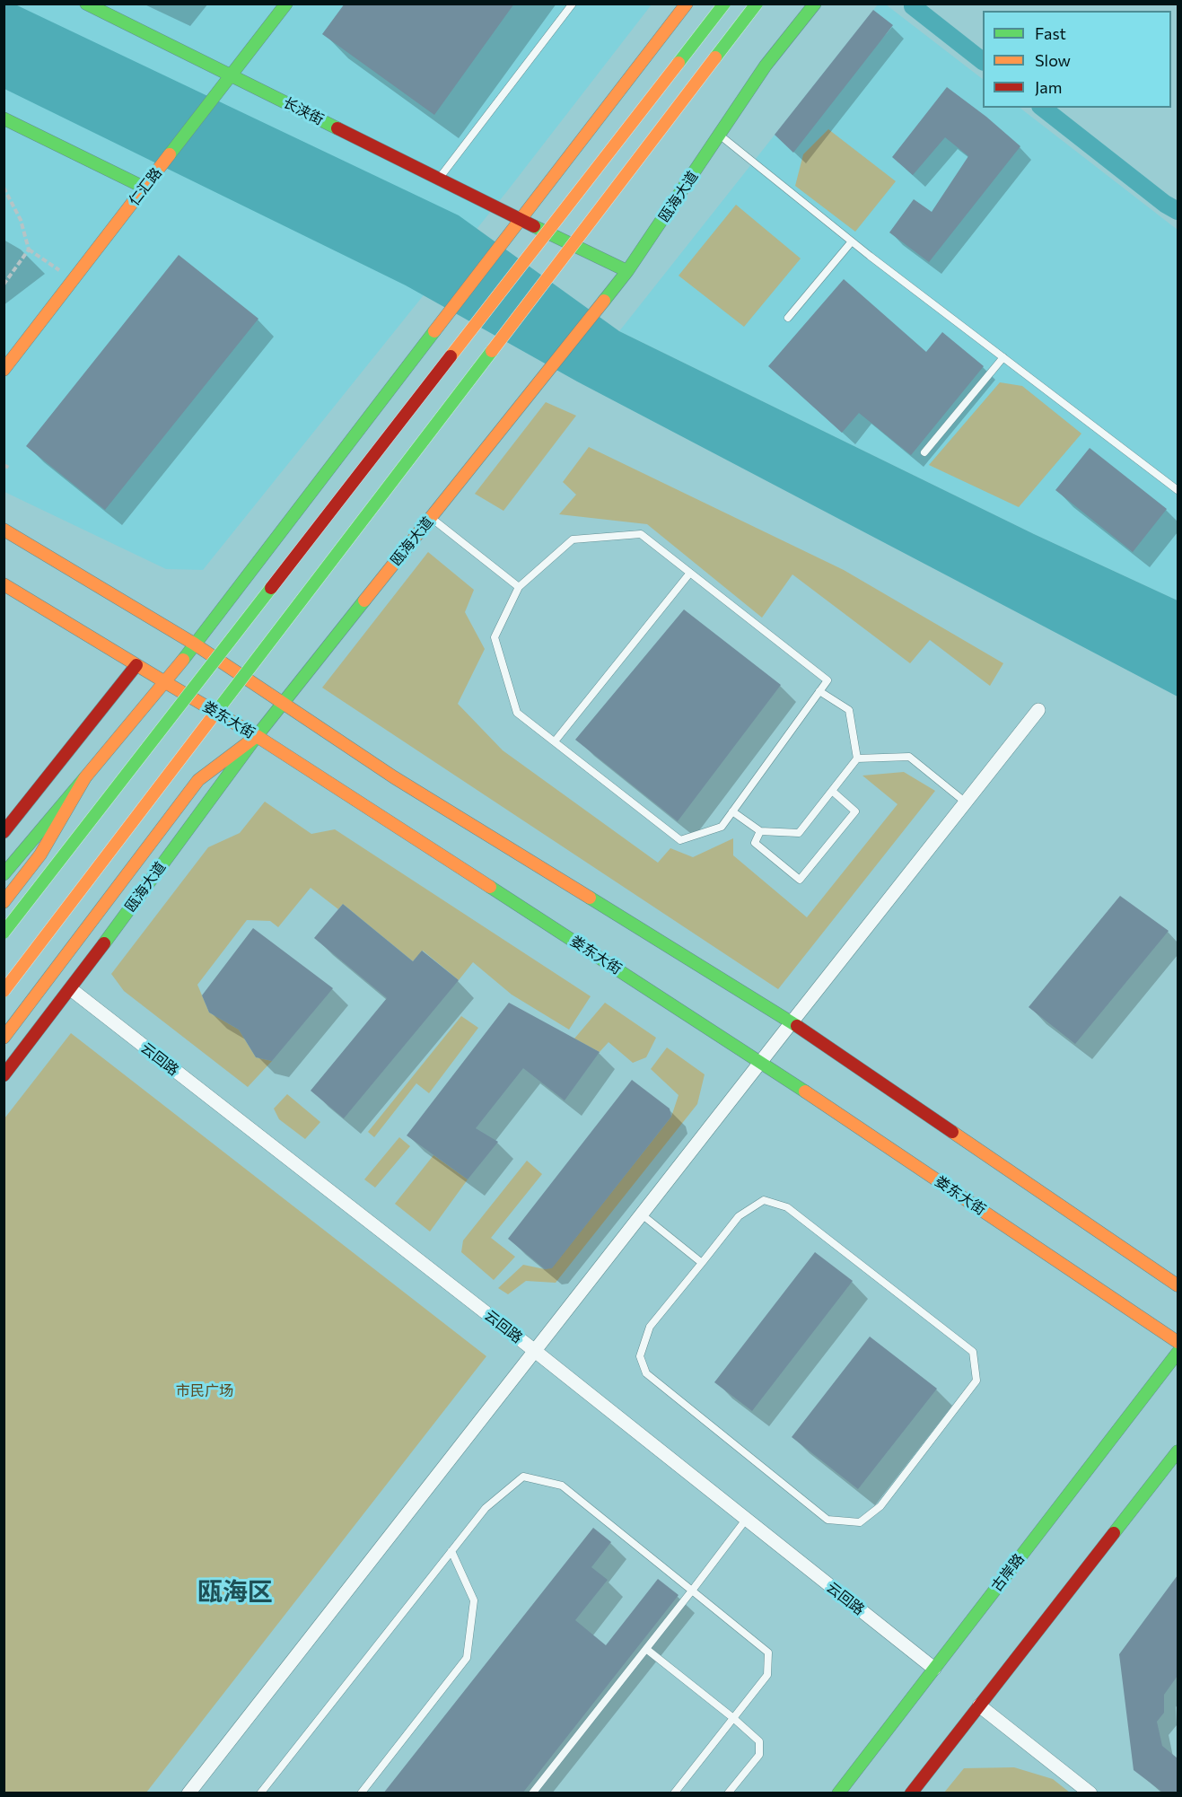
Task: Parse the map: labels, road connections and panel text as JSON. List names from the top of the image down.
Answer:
{
  "streets": {
    "main road": [
      "长浃街",
      "仁汇路",
      "瓯海大道",
      "娄东大街",
      "古岸路"
    ],
    "street": ["云回路"]
  },
  "crossings": [
    ["长浃街", "仁汇路"],
    ["长浃街", "瓯海大道"],
    ["瓯海大道", "娄东大街"],
    ["瓯海大道", "云回路"],
    ["云回路", "古岸路"]
  ],
  "districts": ["瓯海区"],
  "parks": ["市民广场"],
  "legend": ["Fast", "Slow", "Jam"]
}
